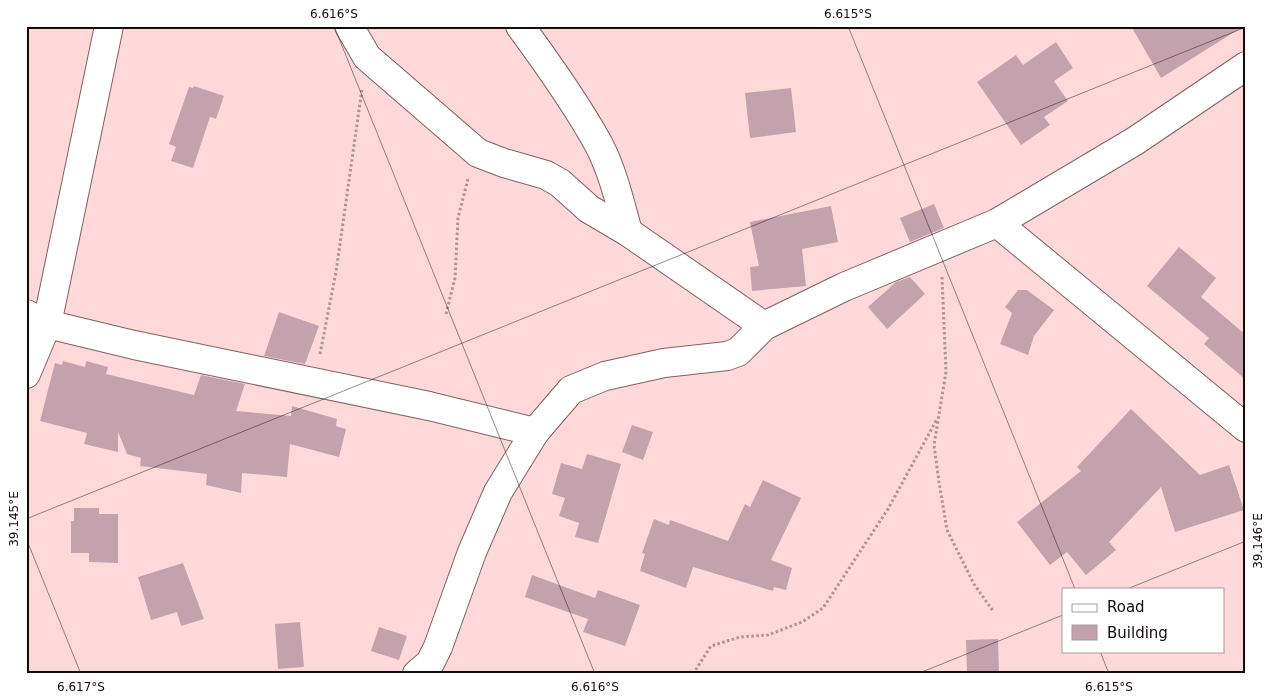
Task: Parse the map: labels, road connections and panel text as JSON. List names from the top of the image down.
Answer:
{
  "legend": ["Road", "Building"],
  "coordinates": [
    "6.616°S",
    "6.615°S",
    "39.145°E",
    "39.146°E",
    "6.617°S"
  ]
}
